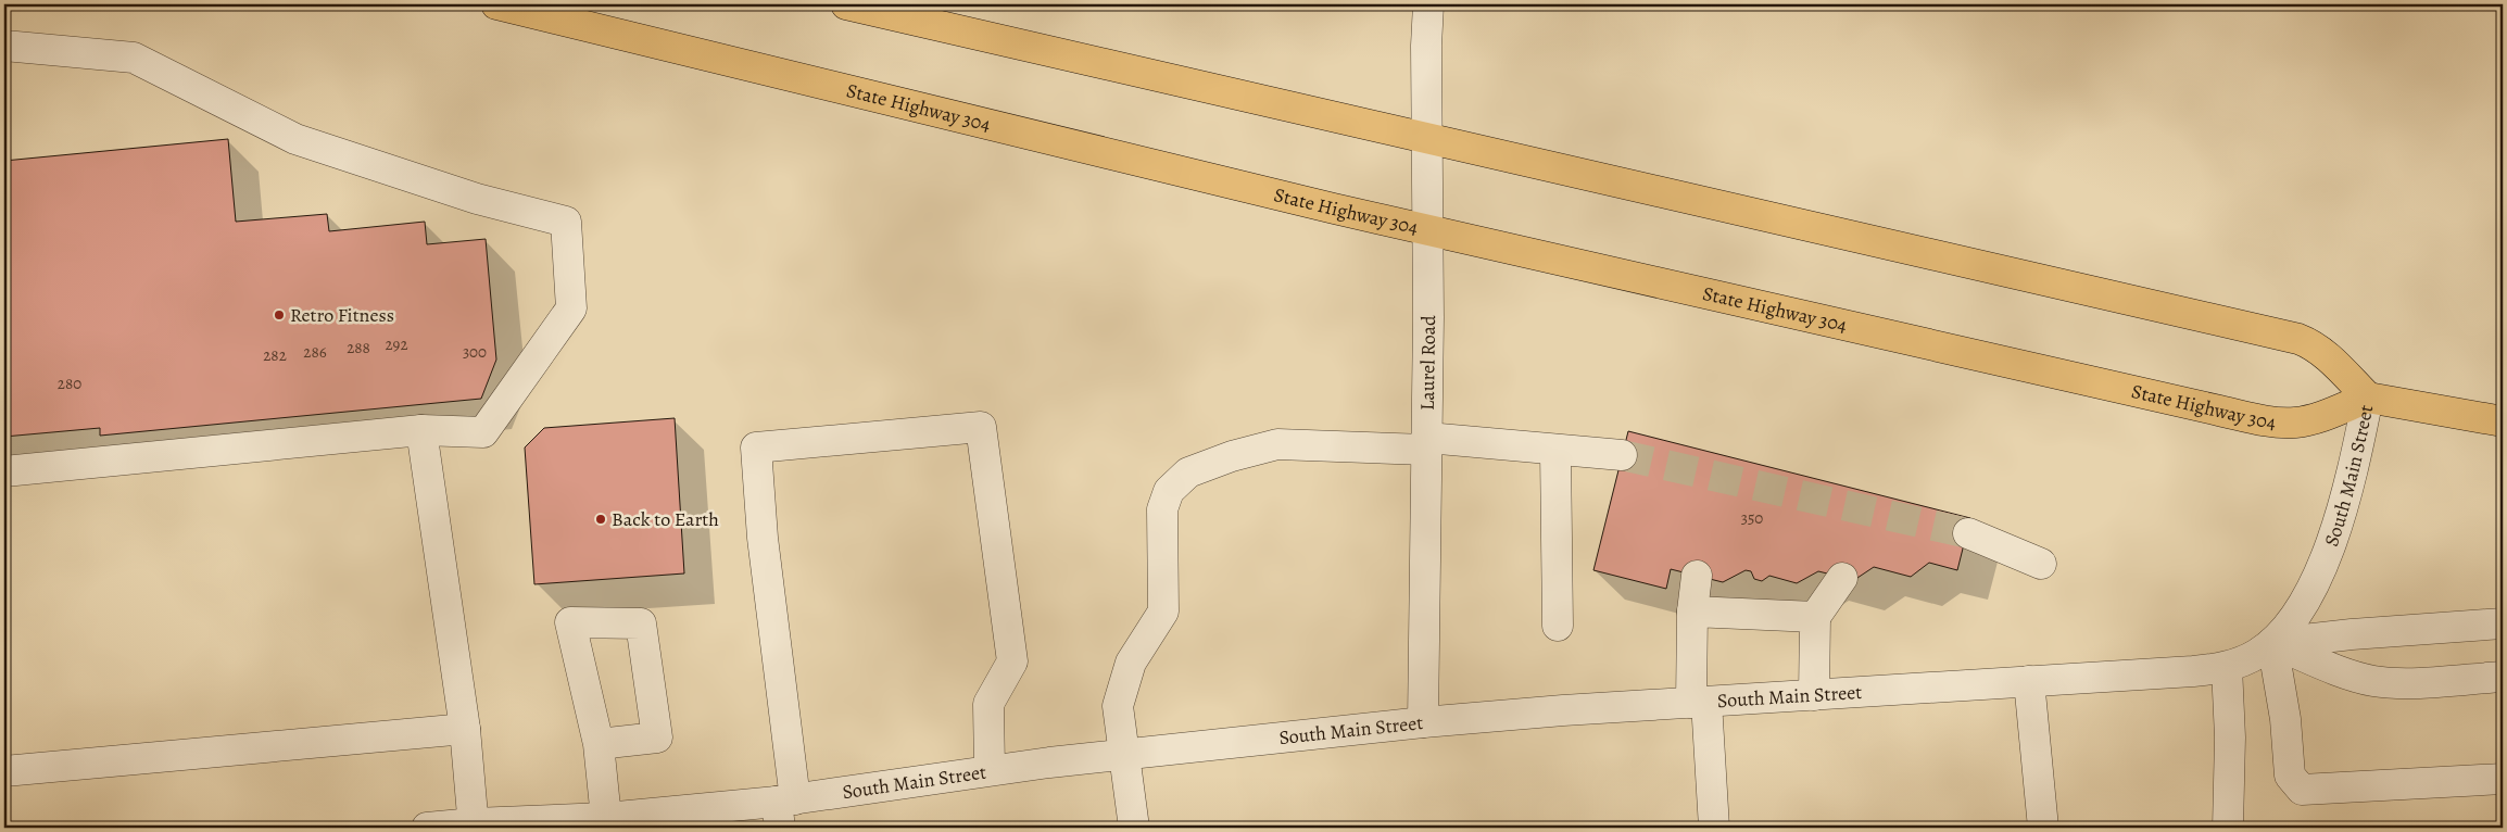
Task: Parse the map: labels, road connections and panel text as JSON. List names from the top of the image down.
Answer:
{
  "streets": {
    "main road": ["State Highway 304", "South Main Street"],
    "street": ["Laurel Road"]
  },
  "crossings": [
    ["State Highway 304", "Laurel Road"],
    ["State Highway 304", "South Main Street"],
    ["Laurel Road", "South Main Street"]
  ],
  "places": ["Retro Fitness", "Back to Earth"],
  "house_numbers": [
    "292",
    "288",
    "286",
    "300",
    "282",
    "280",
    "350"
  ]
}
